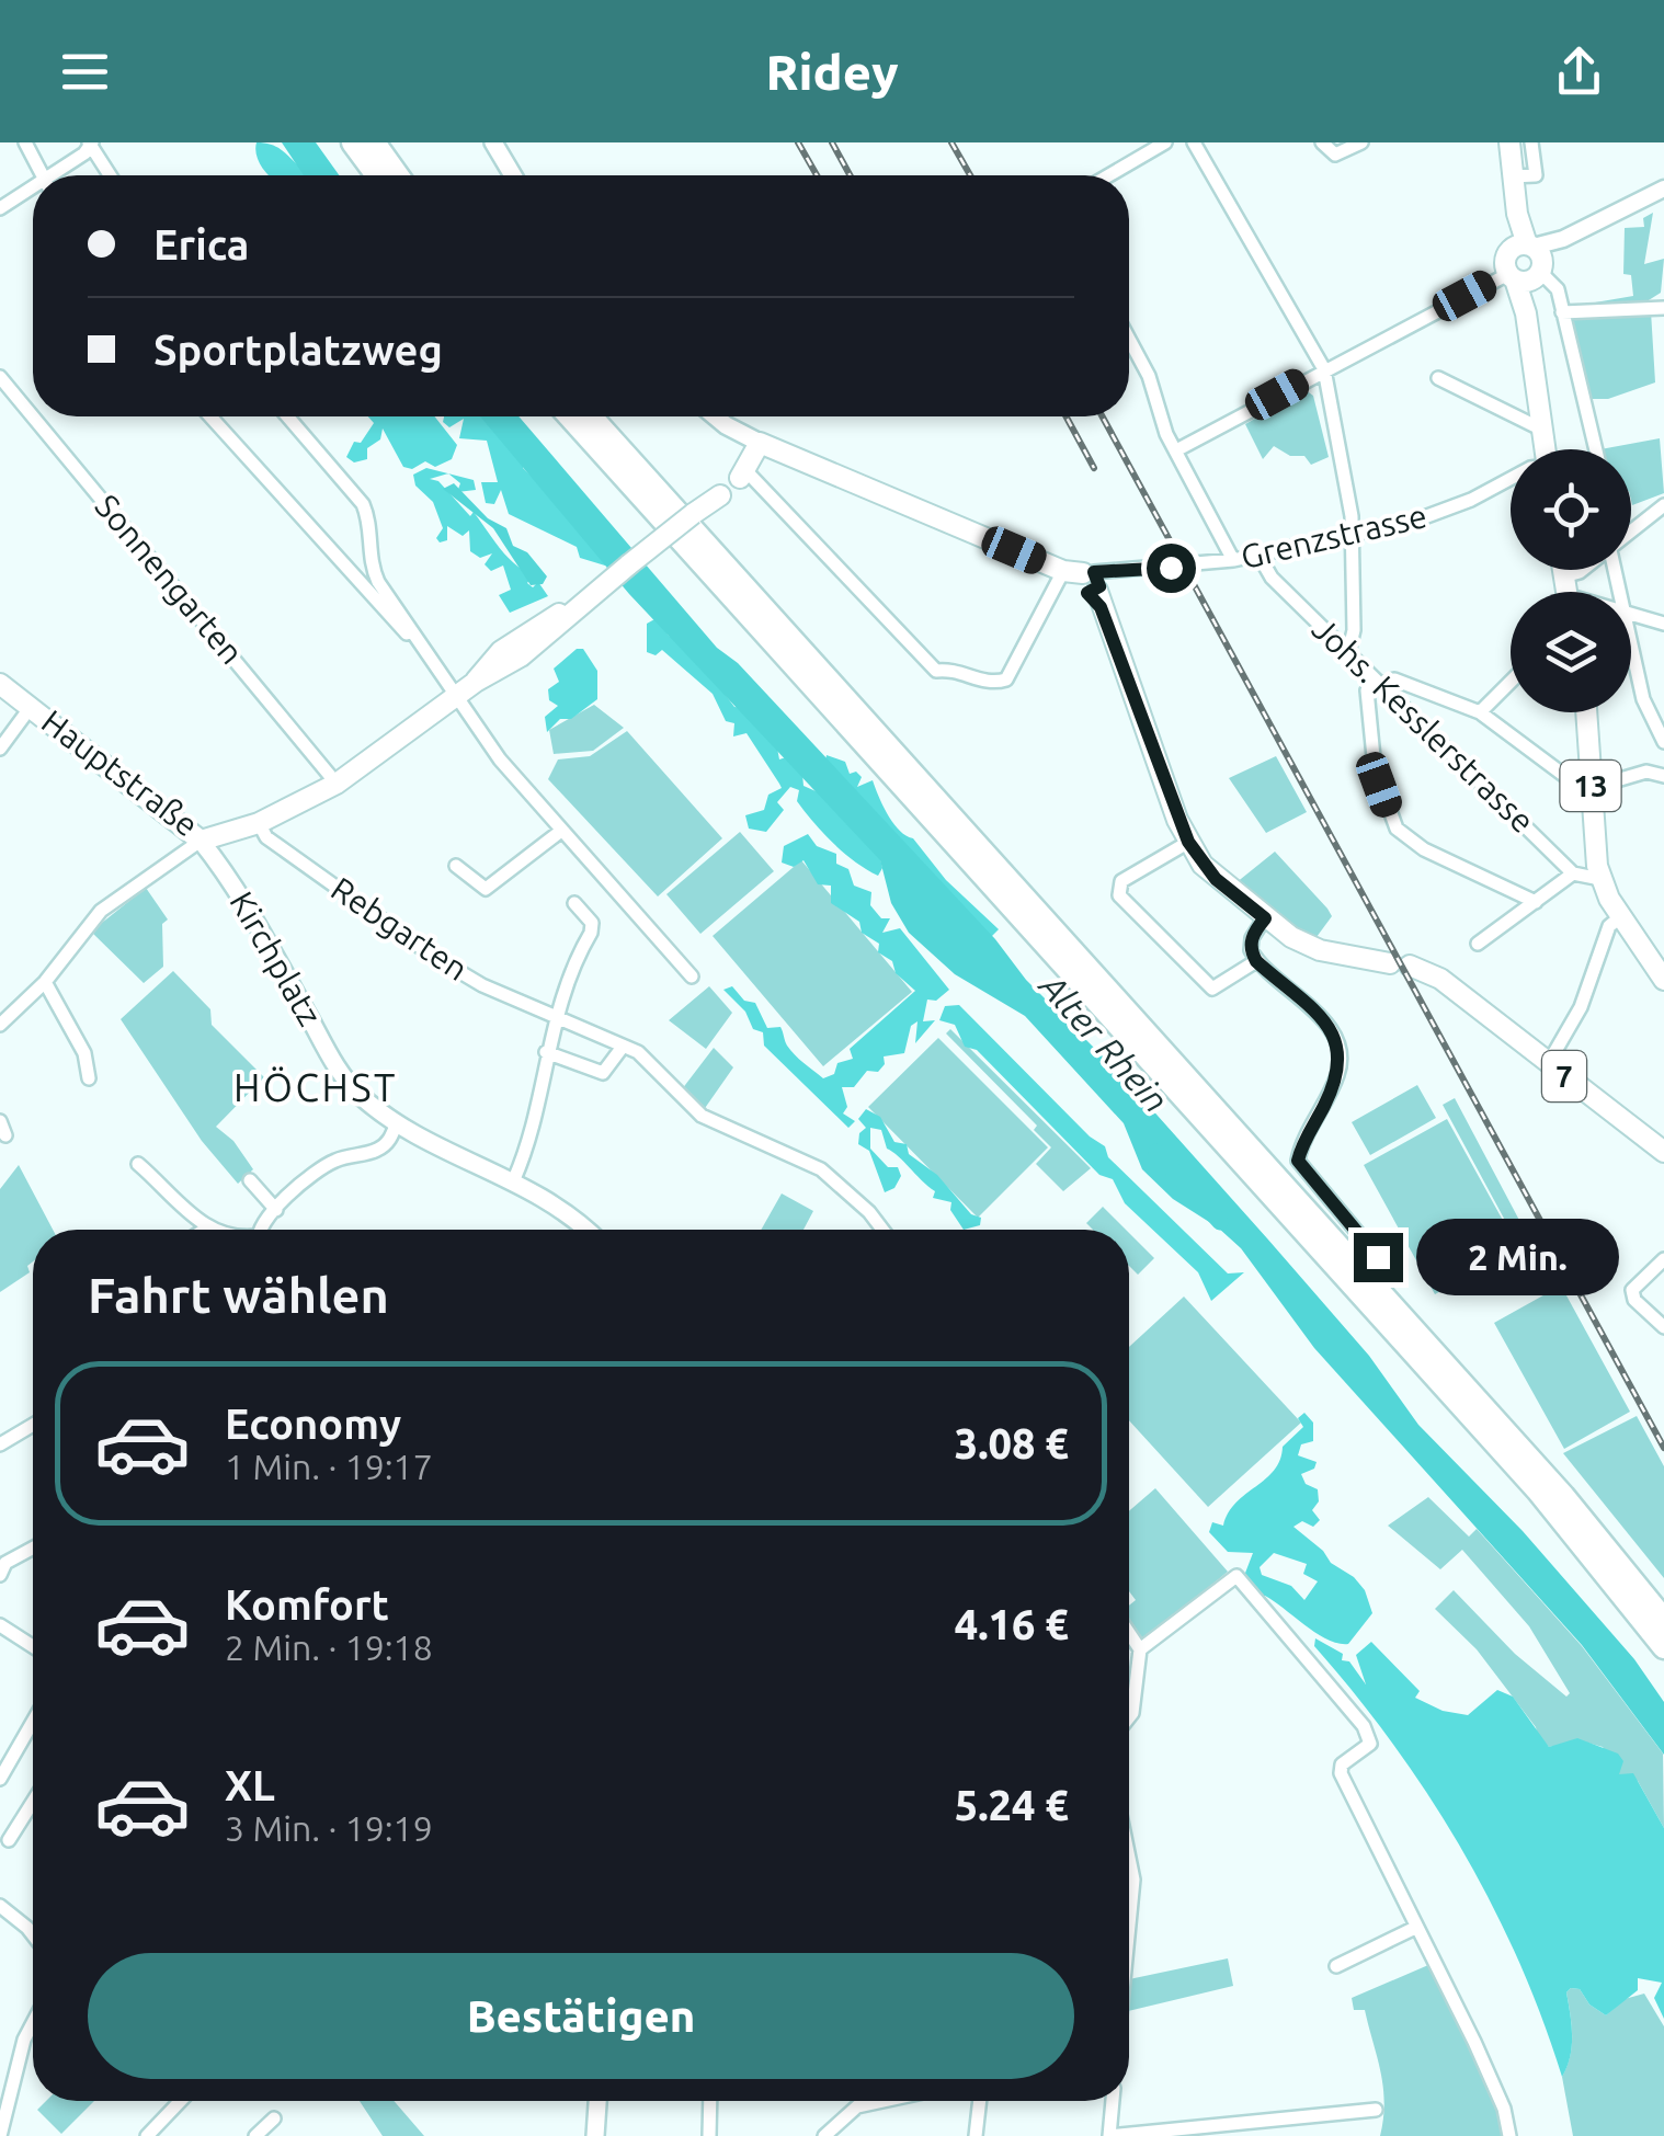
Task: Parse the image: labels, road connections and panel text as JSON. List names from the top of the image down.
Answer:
{
  "streets": {
    "main road": [
      "Grenzstrasse",
      "Hauptstraße",
      "13",
      "Kirchplatz",
      "7"
    ],
    "street": ["Sonnengarten", "Johs. Kesslerstrasse", "Rebgarten"]
  },
  "crossings": [
    ["Grenzstrasse", "Johs. Kesslerstrasse"],
    ["Grenzstrasse", "7"],
    ["Sonnengarten", "Hauptstraße"],
    ["Hauptstraße", "Rebgarten"],
    ["Hauptstraße", "Kirchplatz"]
  ],
  "districts": ["HÖCHST"],
  "water": ["Alter Rhein"],
  "page": {
    "header": "Ridey",
    "banner": ["Erica", "Sportplatzweg"],
    "bubble": "2 Min.",
    "heading": "Fahrt wählen",
    "list": [
      {
        "name": "Economy",
        "note": "1 Min. · 19:17",
        "value": "3.08 €"
      },
      {
        "name": "Komfort",
        "note": "2 Min. · 19:18",
        "value": "4.16 €"
      },
      {
        "name": "XL",
        "note": "3 Min. · 19:19",
        "value": "5.24 €"
      }
    ],
    "buttons": "Bestätigen"
  }
}
